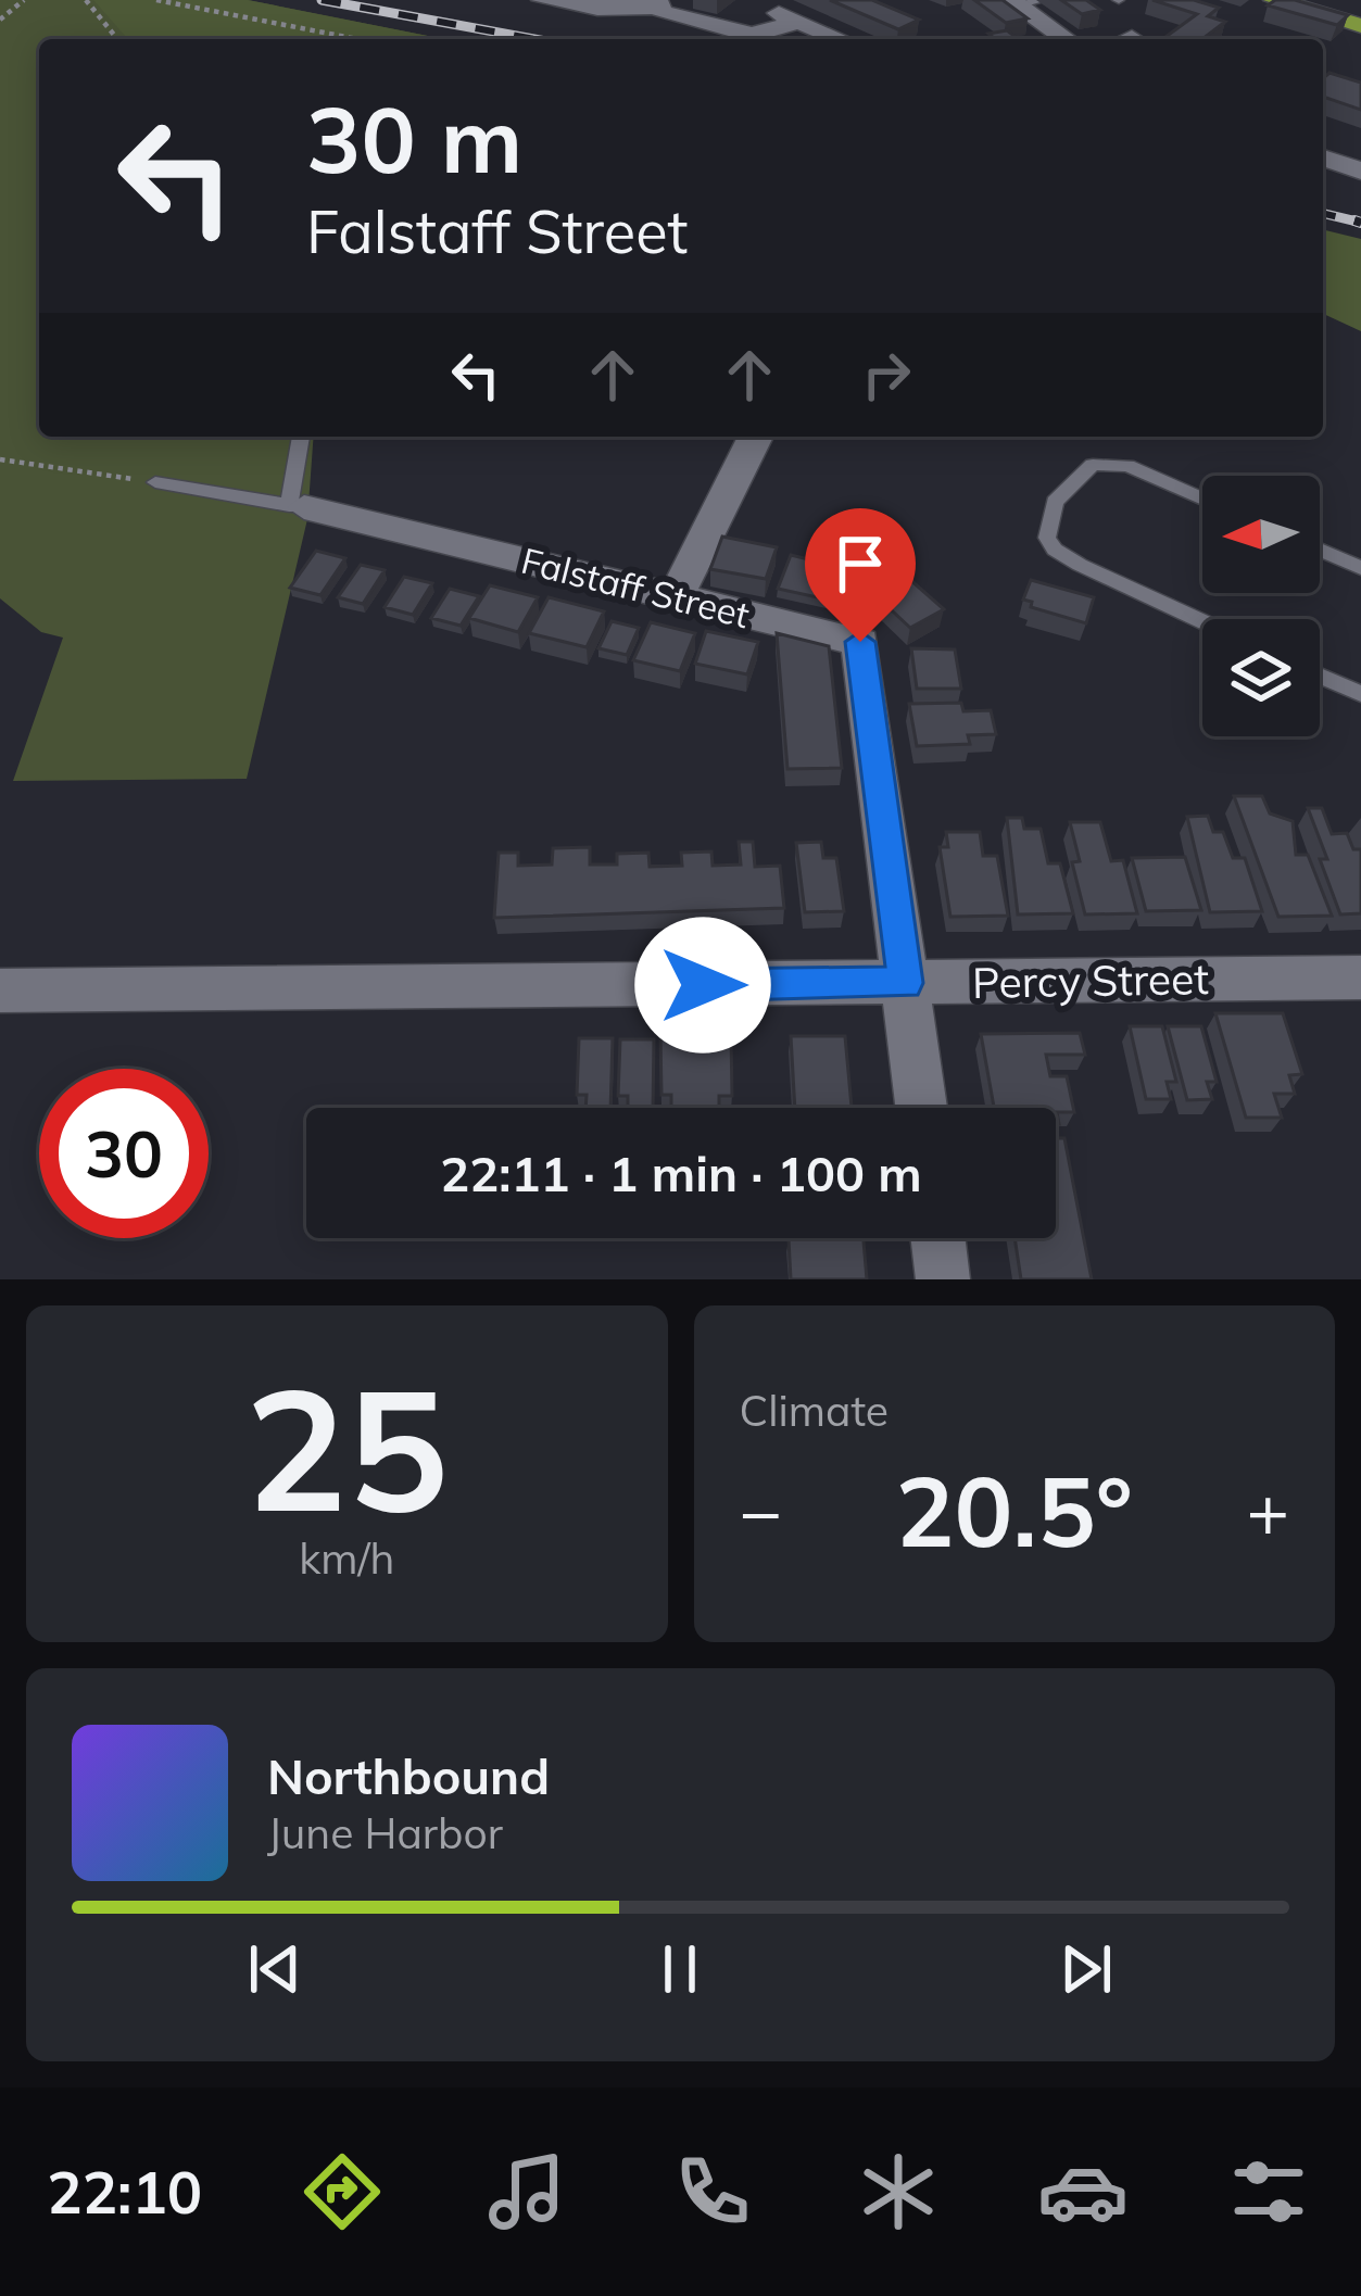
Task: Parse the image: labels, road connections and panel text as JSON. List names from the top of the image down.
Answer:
{
  "streets": {
    "street": ["Falstaff Street", "Percy Street"]
  },
  "crossings": [
    ["Falstaff Street", "Percy Street"]
  ],
  "north": "left",
  "page": {
    "turn": ["30 m", "Falstaff Street"],
    "limit": "30",
    "trip": "22:11 · 1 min · 100 m",
    "tile": [
      ["25", "km/h"],
      "Climate"
    ],
    "heat": ["−", "20.5°", "+"],
    "song": ["Northbound", "June Harbor"],
    "tabs": "22:10"
  }
}
